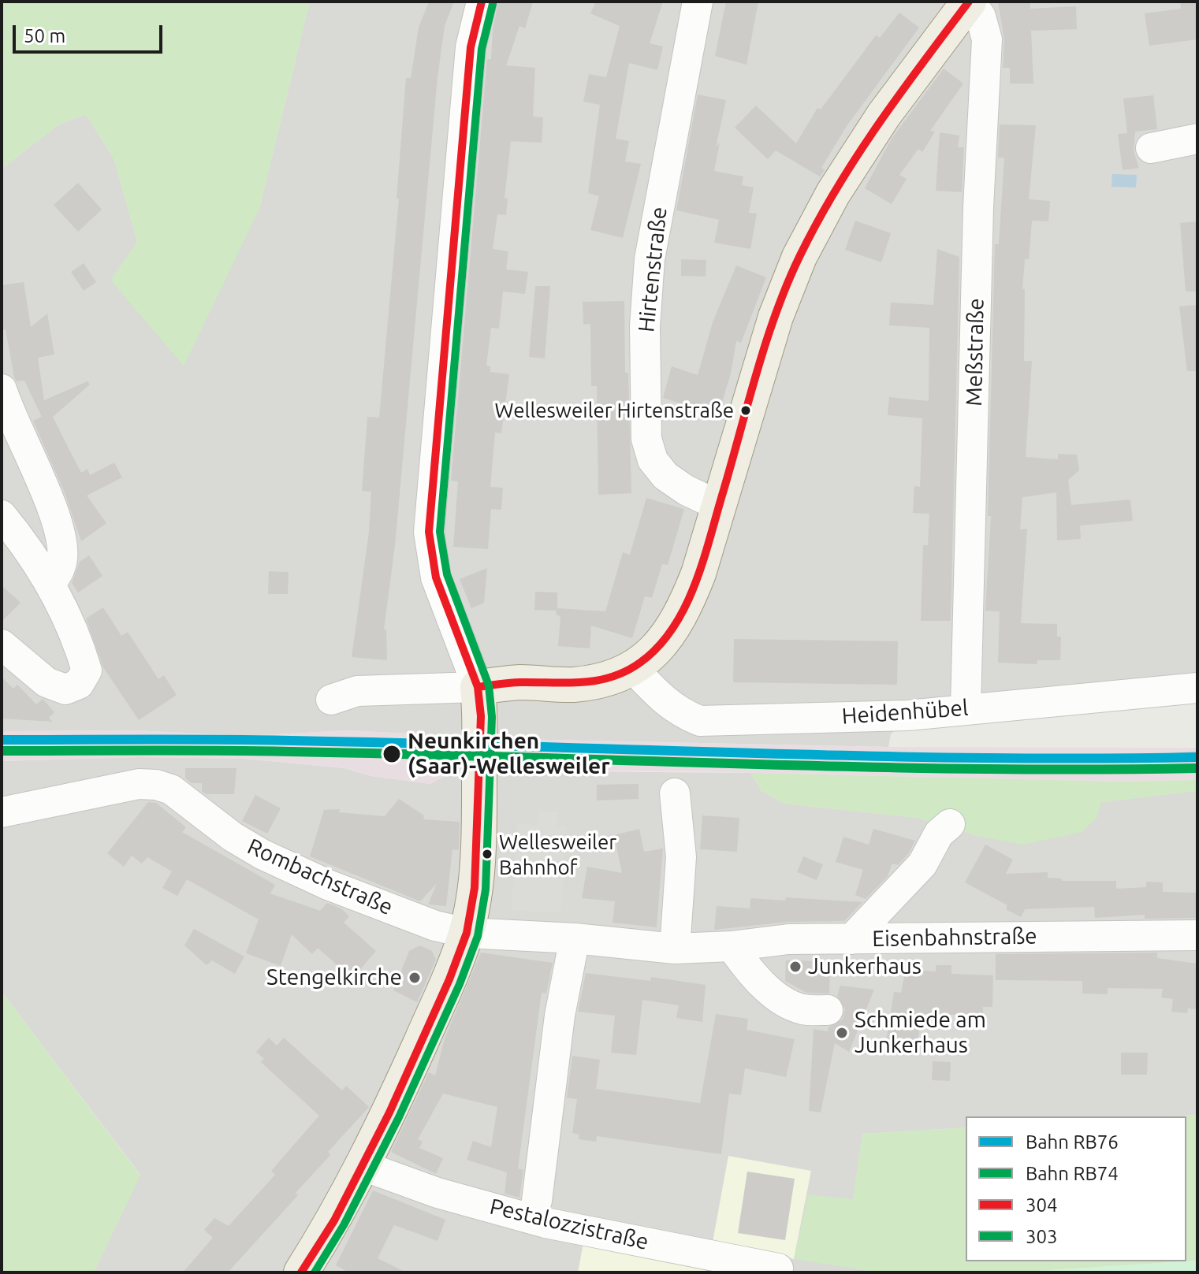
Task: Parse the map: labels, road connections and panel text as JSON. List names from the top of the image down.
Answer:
{
  "streets": {
    "street": [
      "Hirtenstraße",
      "Meßstraße",
      "Heidenhübel",
      "Rombachstraße",
      "Eisenbahnstraße",
      "Pestalozzistraße"
    ]
  },
  "crossings": [
    ["Meßstraße", "Heidenhübel"],
    ["Rombachstraße", "Eisenbahnstraße"]
  ],
  "places": [
    "Wellesweiler Hirtenstraße",
    "Neunkirchen (Saar)-Wellesweiler",
    "Wellesweiler Bahnhof",
    "Junkerhaus",
    "Stengelkirche",
    "Schmiede am Junkerhaus"
  ],
  "lines": [
    "transit line 304",
    "transit line 303",
    "rail line RB76",
    "rail line RB74"
  ],
  "legend": [
    "Bahn RB76",
    "Bahn RB74",
    "304",
    "303"
  ],
  "scale_bar": "50 m"
}
